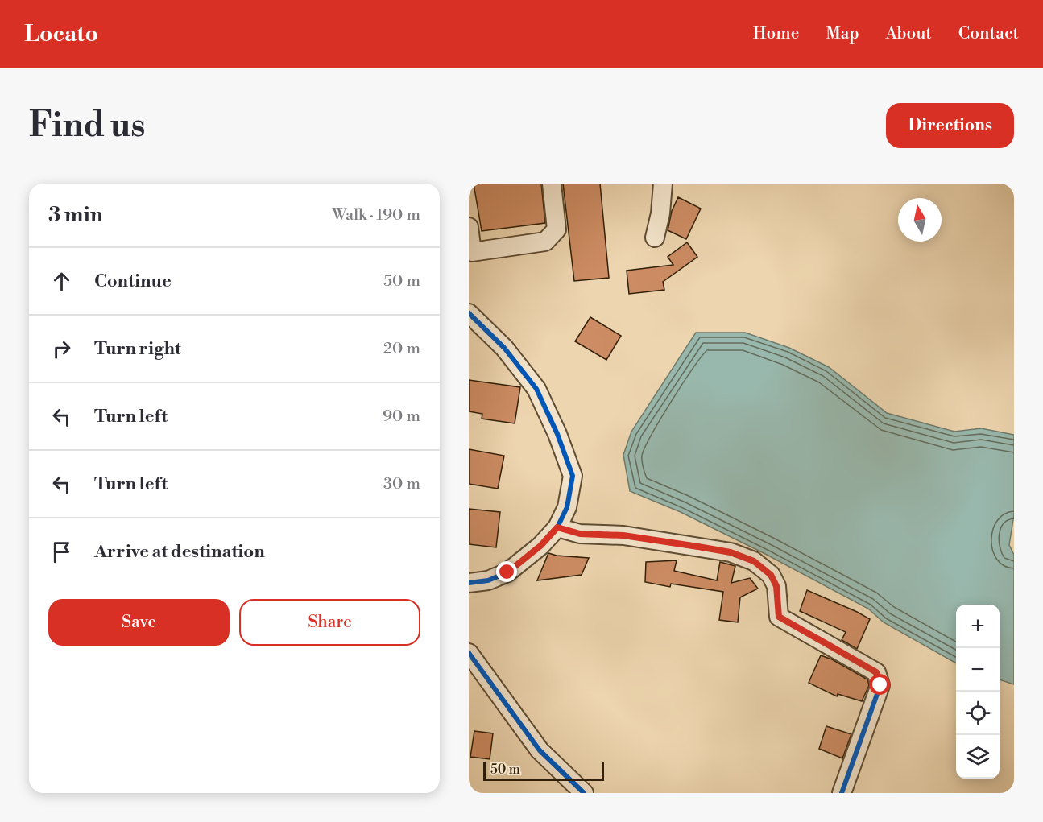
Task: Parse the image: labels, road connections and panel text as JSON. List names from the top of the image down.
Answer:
{
  "scale_bar": "50 m",
  "north": "top",
  "page": {
    "header": "Locato",
    "nav": [
      "Home",
      "Map",
      "About",
      "Contact"
    ],
    "buttons": [
      "Directions",
      ["Save", "Share"]
    ],
    "title": "Find us",
    "heading": ["3 min", "Walk · 190 m"],
    "list": [
      ["Continue", "50 m"],
      ["Turn right", "20 m"],
      ["Turn left", "90 m"],
      ["Turn left", "30 m"],
      "Arrive at destination"
    ],
    "map_buttons": ["+", "−"],
    "scale": "50 m"
  }
}
